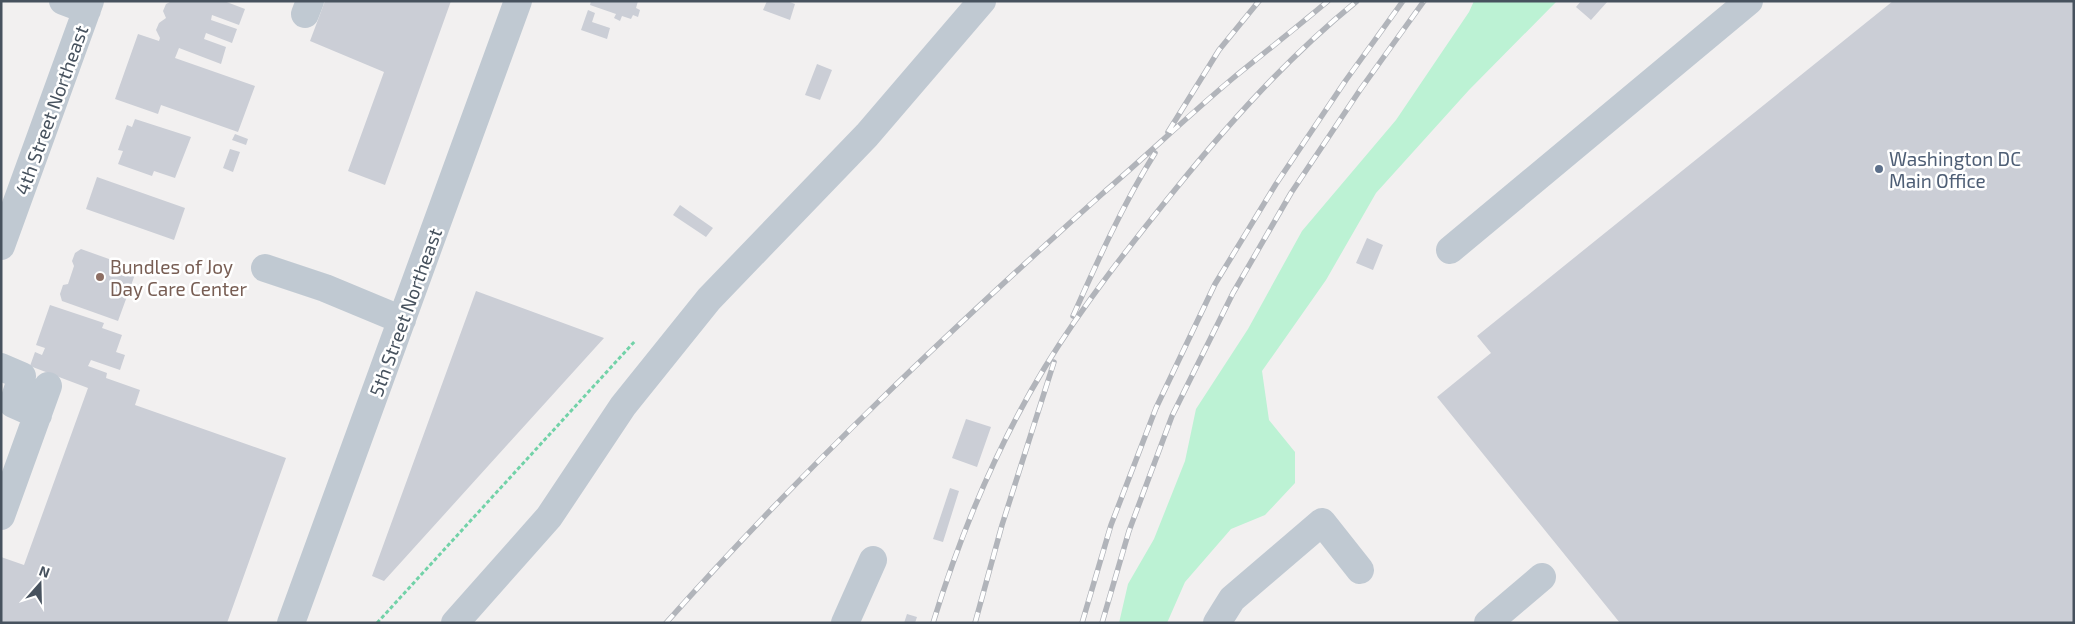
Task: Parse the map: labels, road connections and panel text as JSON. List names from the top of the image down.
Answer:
{
  "streets": {
    "street": ["4th Street Northeast", "5th Street Northeast"]
  },
  "places": ["Washington DC Main Office", "Bundles of Joy Day Care Center"],
  "north": "top"
}
